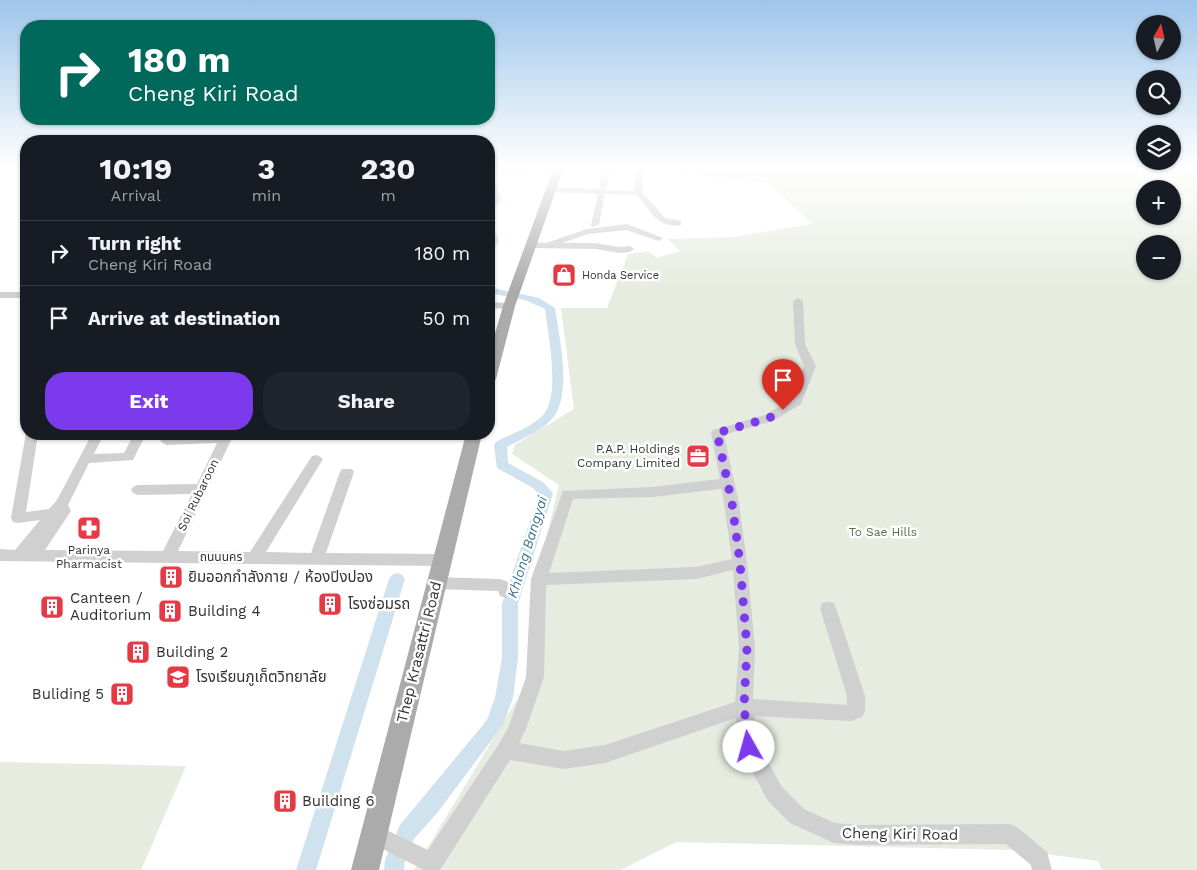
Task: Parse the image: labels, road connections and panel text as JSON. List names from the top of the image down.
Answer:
{
  "streets": {
    "main road": ["Thep Krasattri Road"],
    "street": ["Soi Rubaroon", "ถนนนคร", "Cheng Kiri Road"]
  },
  "crossings": [
    ["Soi Rubaroon", "ถนนนคร"],
    ["ถนนนคร", "Thep Krasattri Road"]
  ],
  "water": ["Khlong Bangyai"],
  "parks": ["To Sae Hills"],
  "places": {
    "shop": ["Honda Service"],
    "office": ["P.A.P. Holdings Company Limited"],
    "pharmacy": ["Parinya Pharmacist"],
    "building": [
      "ยิมออกกำลังกาย / ห้องปิงปอง",
      "โรงซ่อมรถ",
      "Canteen / Auditorium",
      "Building 4",
      "Building 2",
      "Buliding 5",
      "Building 6"
    ],
    "school or university": ["โรงเรียนภูเก็ตวิทยาลัย"]
  },
  "north": "top",
  "page": {
    "map_buttons": ["+", "−"],
    "turn": ["180 m", "Cheng Kiri Road"],
    "eta": [
      "10:19",
      "Arrival",
      "3",
      "min",
      "230",
      "m"
    ],
    "list": [
      {
        "name": "Turn right",
        "note": "Cheng Kiri Road",
        "value": "180 m"
      },
      {
        "name": "Arrive at destination",
        "value": "50 m"
      }
    ],
    "buttons": ["Exit", "Share"]
  }
}
